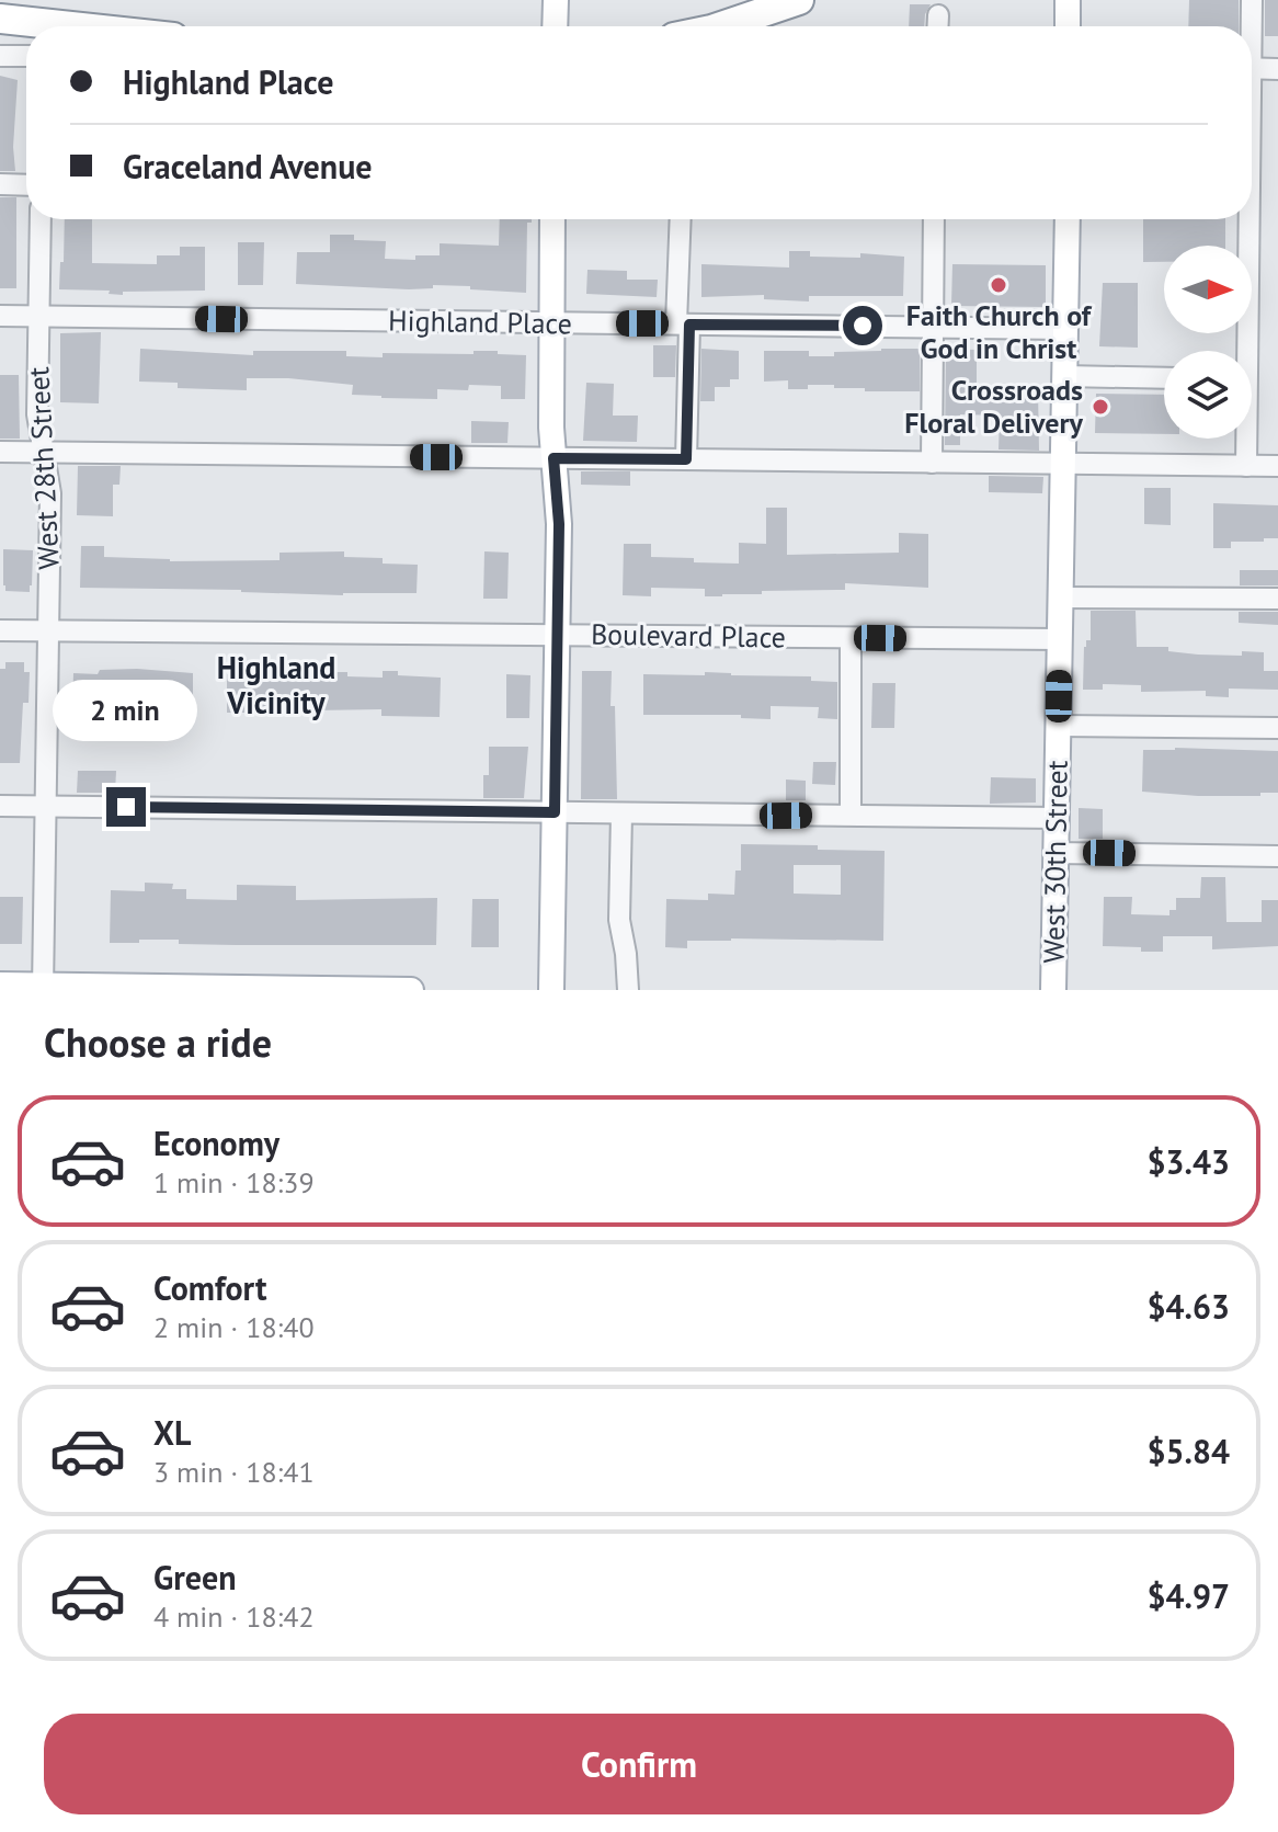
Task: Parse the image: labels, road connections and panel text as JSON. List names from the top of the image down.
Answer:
{
  "streets": {
    "main road": ["West 30th Street"],
    "street": ["Highland Place", "West 28th Street", "Boulevard Place"]
  },
  "crossings": [
    ["Highland Place", "West 28th Street"],
    ["Highland Place", "West 30th Street"],
    ["West 28th Street", "Boulevard Place"],
    ["Boulevard Place", "West 30th Street"]
  ],
  "districts": ["Highland Vicinity"],
  "places": ["Faith Church of God in Christ", "Crossroads Floral Delivery"],
  "north": "right",
  "page": {
    "banner": ["Highland Place", "Graceland Avenue"],
    "bubble": "2 min",
    "heading": "Choose a ride",
    "list": [
      {
        "name": "Economy",
        "note": "1 min · 18:39",
        "value": "$3.43"
      },
      {
        "name": "Comfort",
        "note": "2 min · 18:40",
        "value": "$4.63"
      },
      {
        "name": "XL",
        "note": "3 min · 18:41",
        "value": "$5.84"
      },
      {
        "name": "Green",
        "note": "4 min · 18:42",
        "value": "$4.97"
      }
    ],
    "buttons": "Confirm"
  }
}
